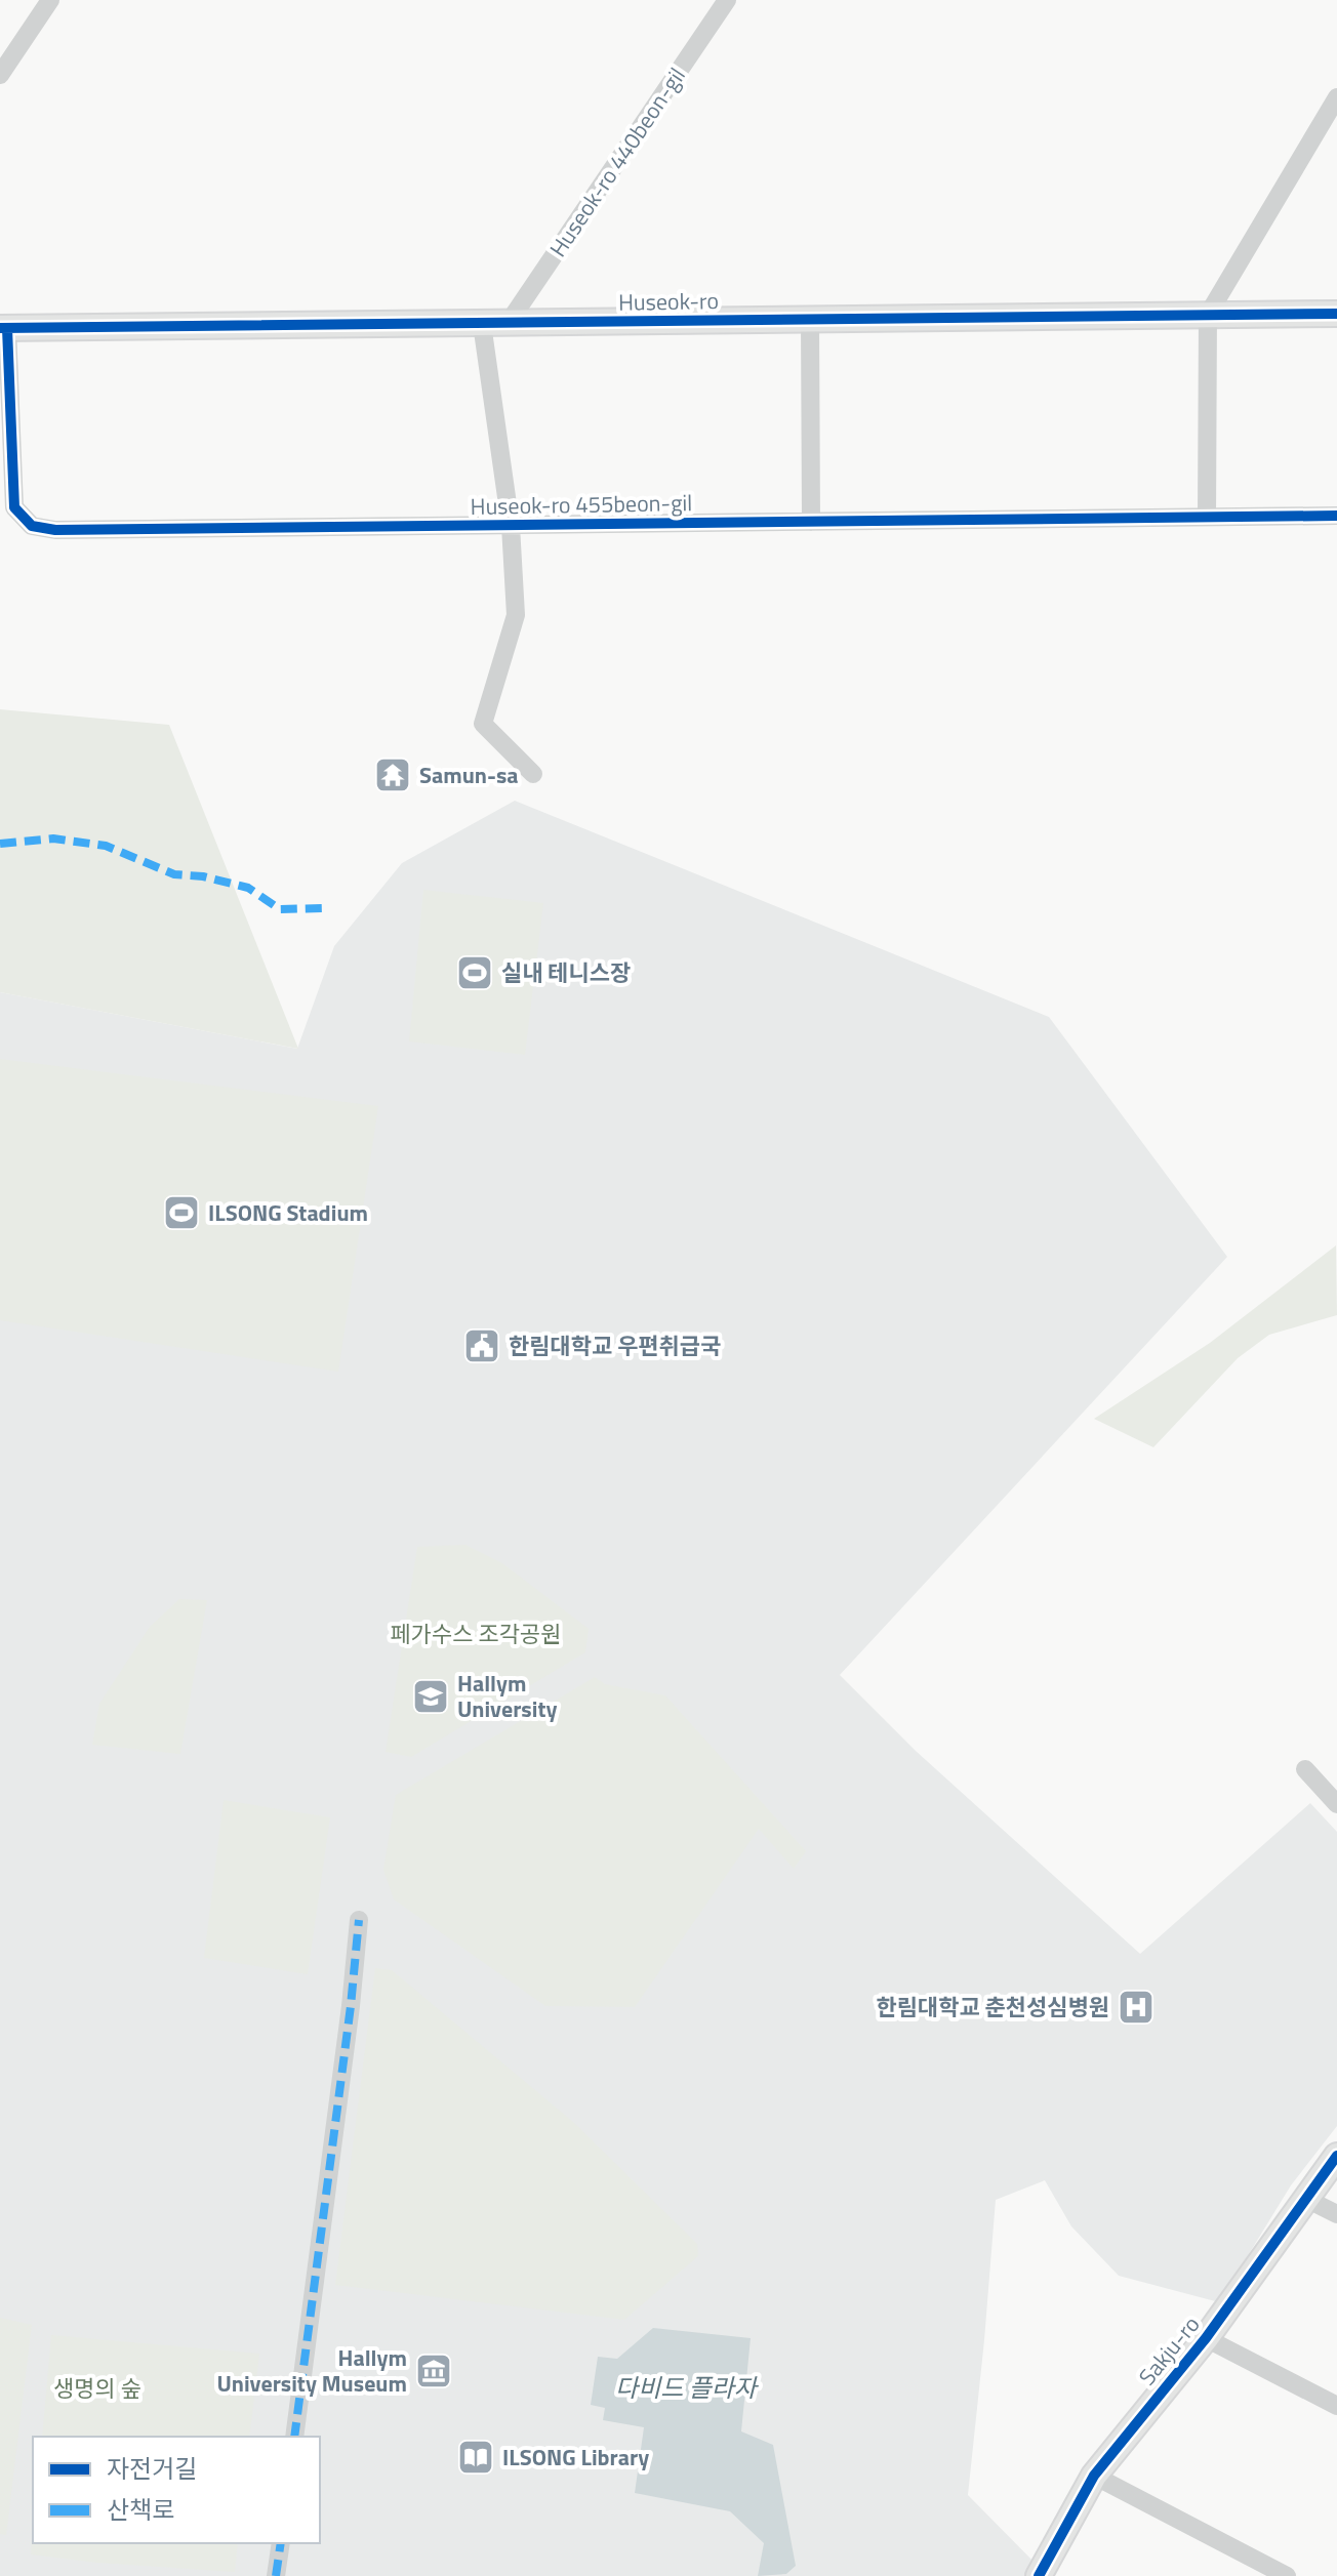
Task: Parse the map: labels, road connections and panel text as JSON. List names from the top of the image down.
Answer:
{
  "streets": {
    "street": [
      "Huseok-ro 440beon-gil",
      "Huseok-ro",
      "Huseok-ro 455beon-gil",
      "Sakju-ro"
    ]
  },
  "crossings": [
    ["Huseok-ro 440beon-gil", "Huseok-ro"],
    ["Huseok-ro", "Huseok-ro 455beon-gil"]
  ],
  "water": ["다비드 플라자"],
  "parks": ["페가수스 조각공원", "생명의 숲"],
  "places": {
    "temple": ["Samun-sa"],
    "sports": ["실내 테니스장", "ILSONG Stadium"],
    "public building": ["한림대학교 우편취급국"],
    "school or university": ["Hallym University"],
    "hospital": ["한림대학교 춘천성심병원"],
    "museum": ["Hallym University Museum"],
    "library": ["ILSONG Library"]
  },
  "legend": ["자전거길", "산책로"]
}
